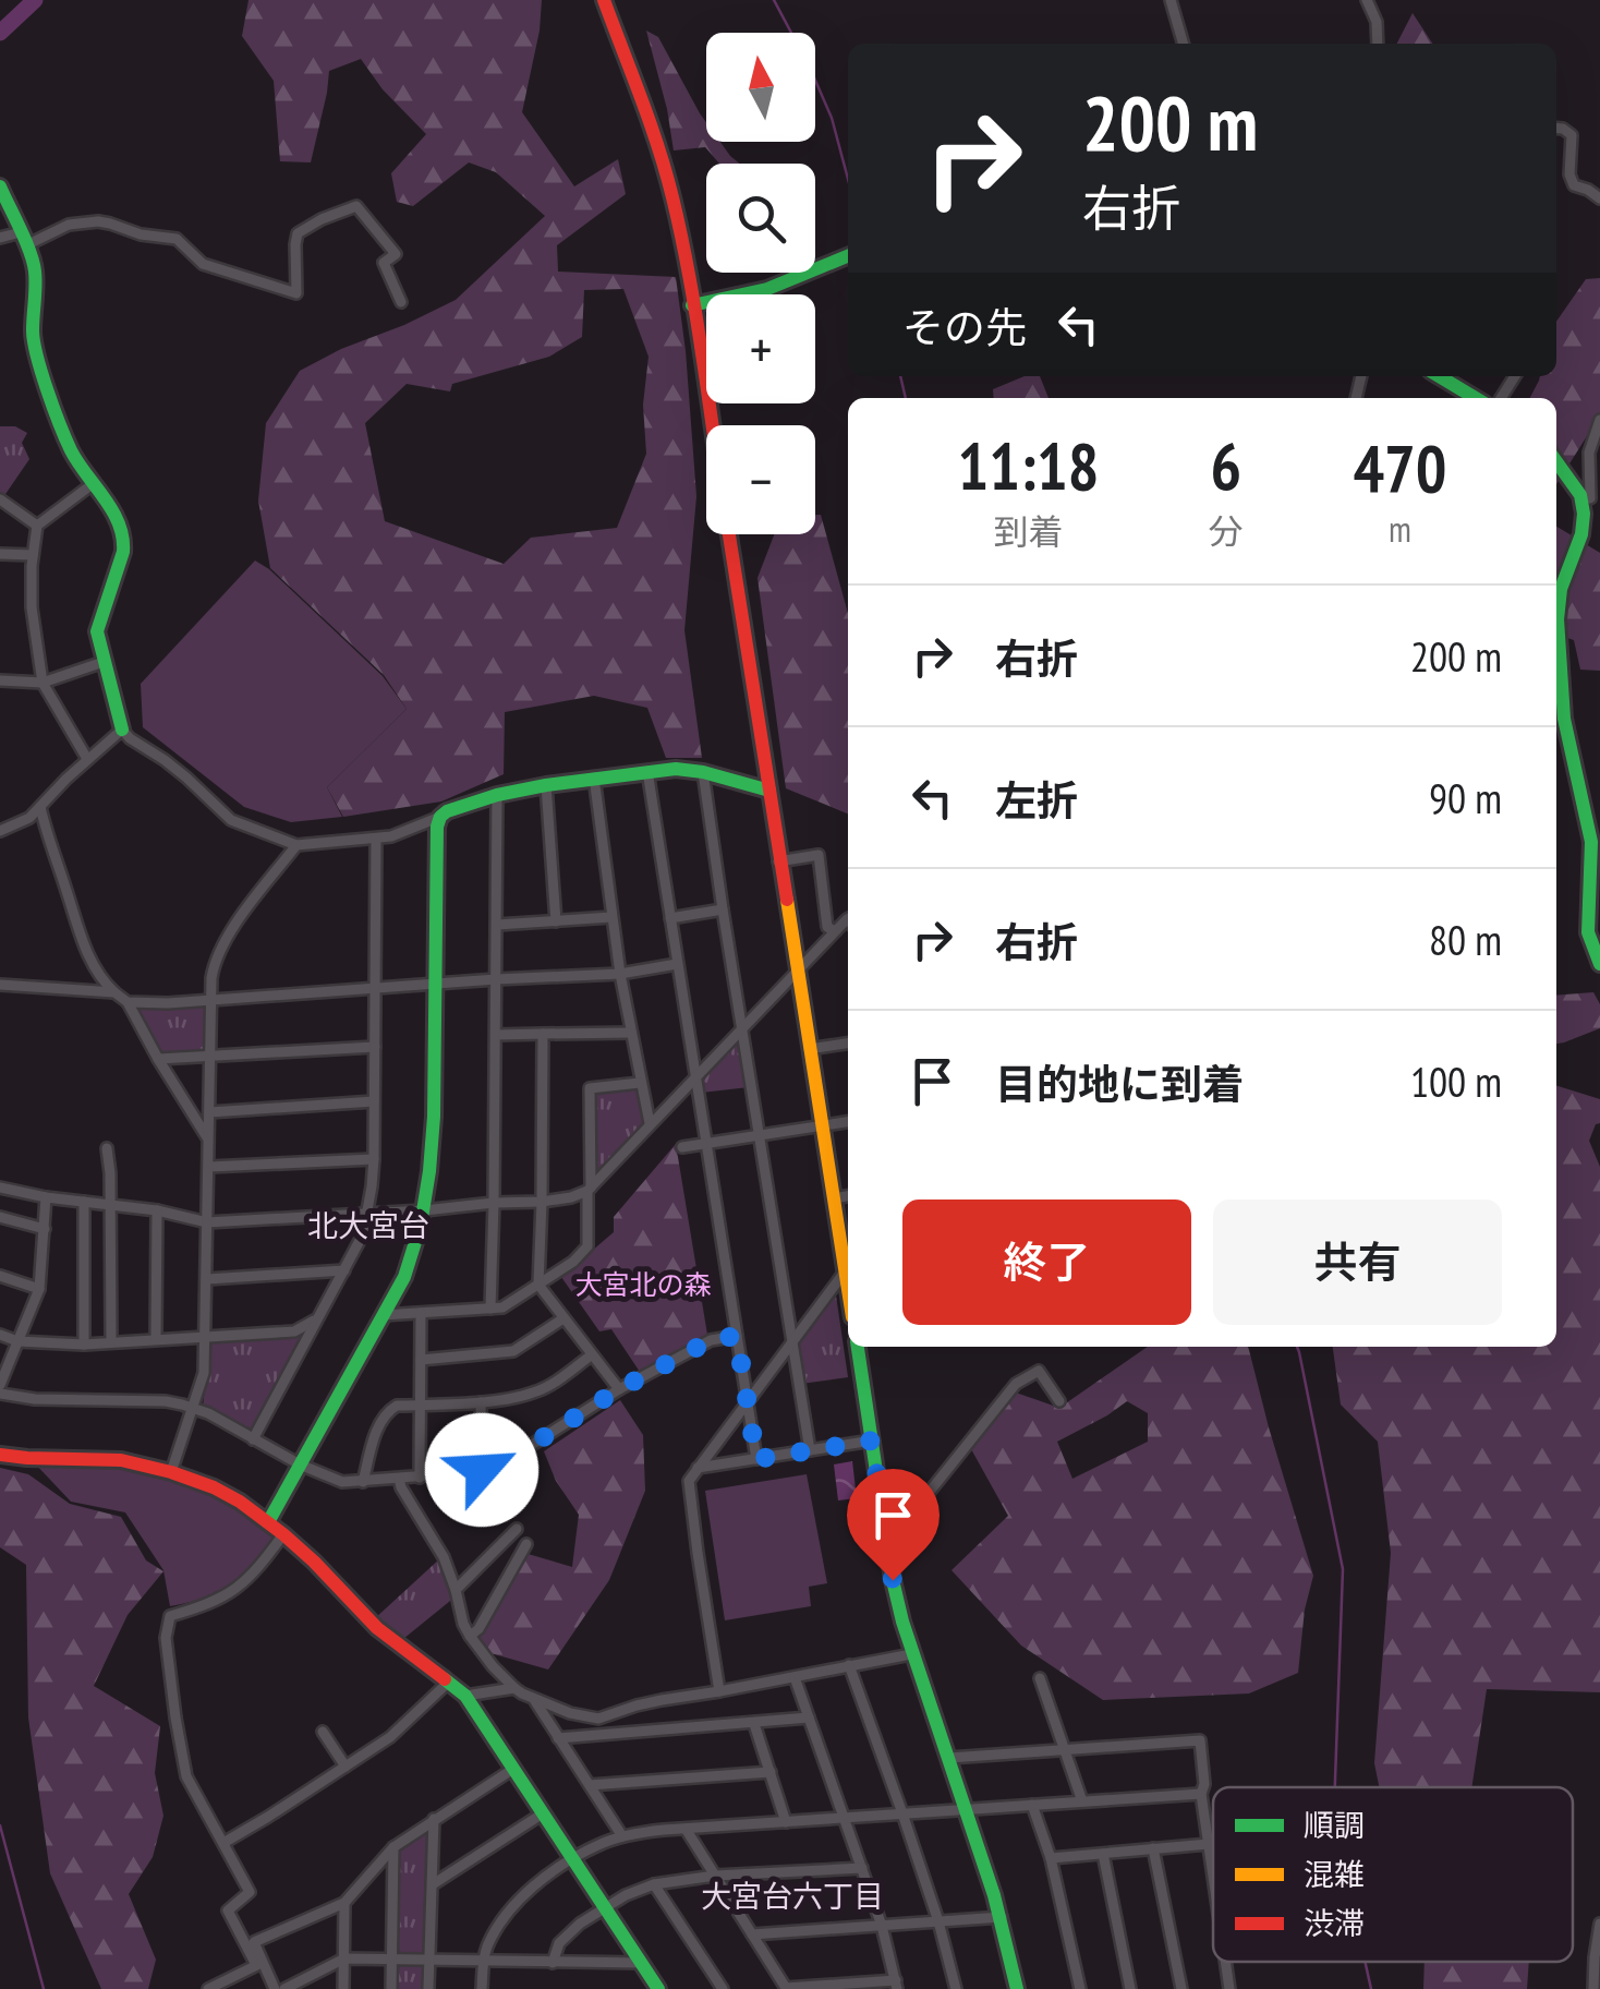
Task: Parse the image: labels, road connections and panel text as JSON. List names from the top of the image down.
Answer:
{
  "districts": ["北大宮台", "大宮台六丁目"],
  "parks": ["大宮北の森"],
  "legend": ["順調", "混雑", "渋滞"],
  "north": "top",
  "page": {
    "map_buttons": ["+", "−"],
    "turn": ["200 m", "右折"],
    "then": "その先",
    "eta": [
      "11:18",
      "到着",
      "6",
      "分",
      "470",
      "m"
    ],
    "list": [
      {
        "name": "右折",
        "value": "200 m"
      },
      {
        "name": "左折",
        "value": "90 m"
      },
      {
        "name": "右折",
        "value": "80 m"
      },
      {
        "name": "目的地に到着",
        "value": "100 m"
      }
    ],
    "buttons": ["終了", "共有"]
  }
}
